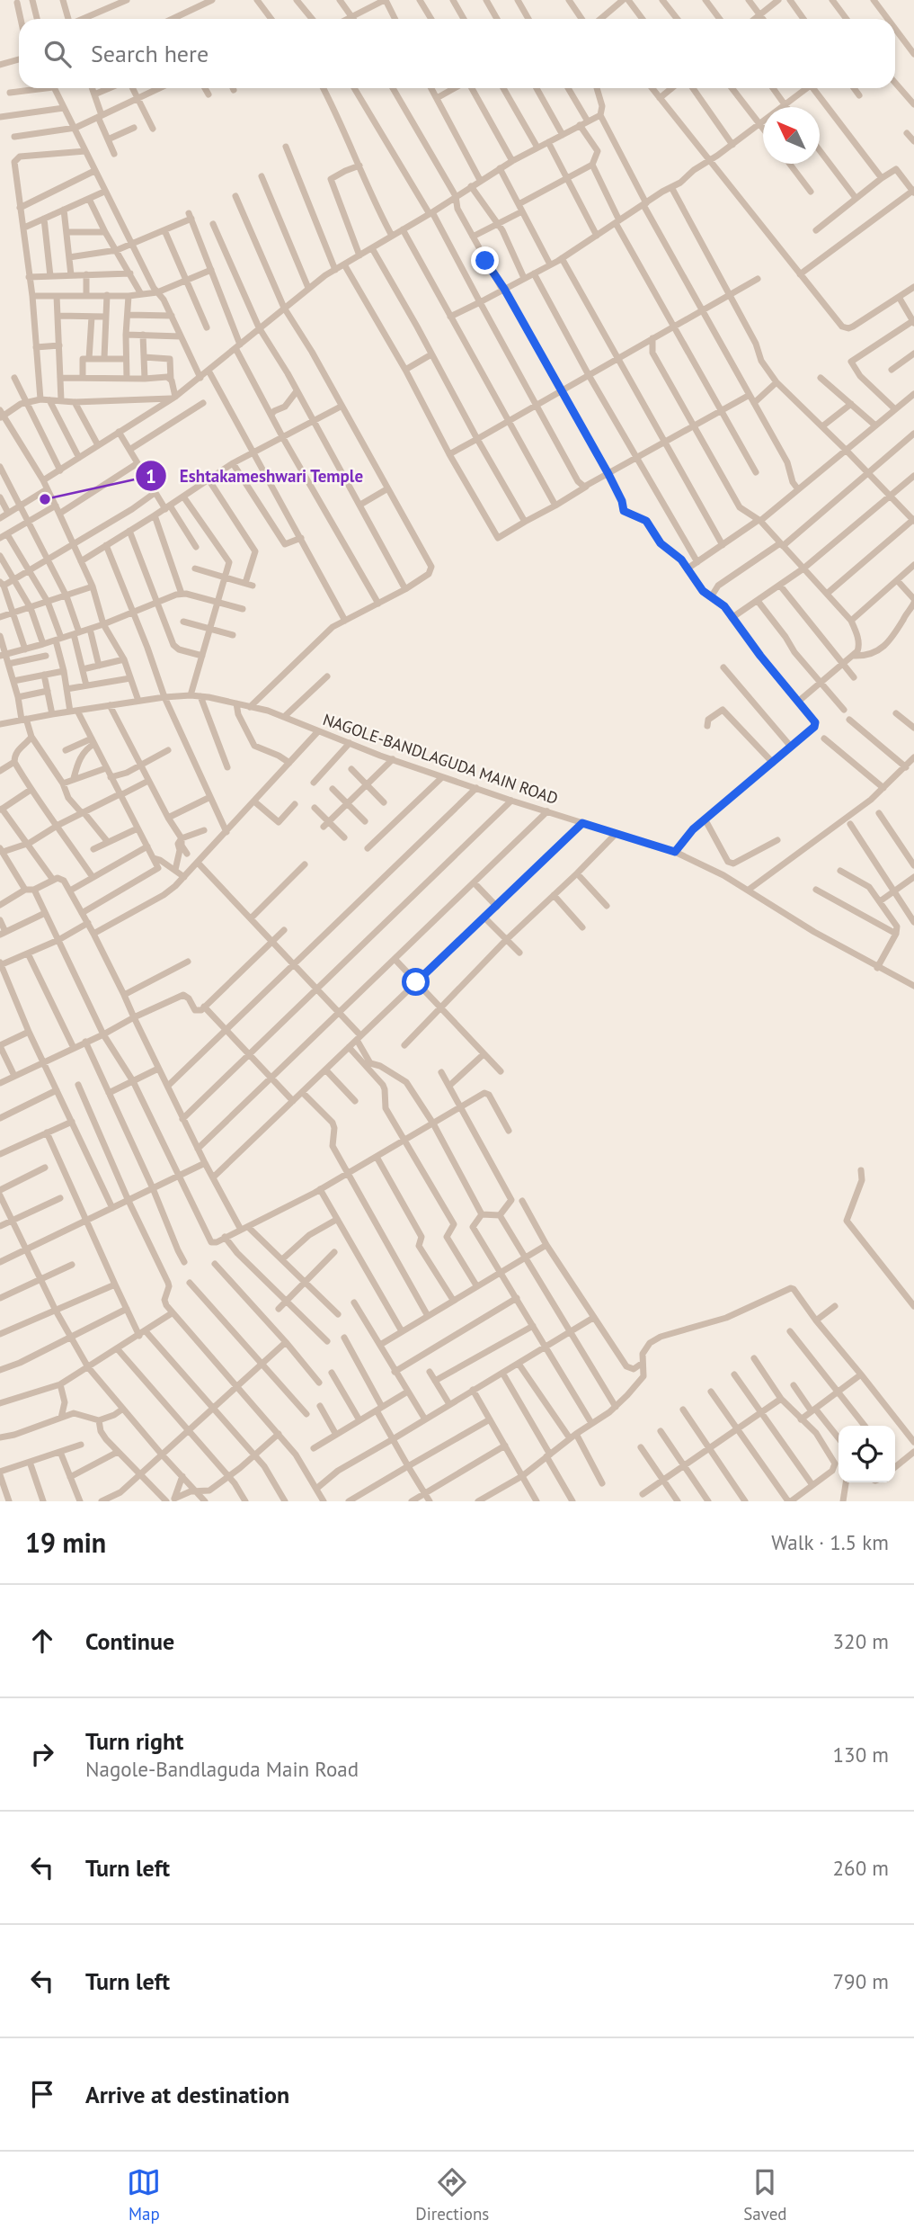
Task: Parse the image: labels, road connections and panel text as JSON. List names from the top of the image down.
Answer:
{
  "streets": {
    "street": ["NAGOLE-BANDLAGUDA MAIN ROAD"]
  },
  "places": ["Eshtakameshwari Temple"],
  "north": "top left",
  "page": {
    "search": "Search here",
    "heading": ["19 min", "Walk · 1.5 km"],
    "list": [
      ["Continue", "320 m"],
      ["Turn right", "Nagole-Bandlaguda Main Road", "130 m"],
      ["Turn left", "260 m"],
      ["Turn left", "790 m"],
      "Arrive at destination"
    ],
    "nav": ["Map", "Directions", "Saved"]
  }
}
